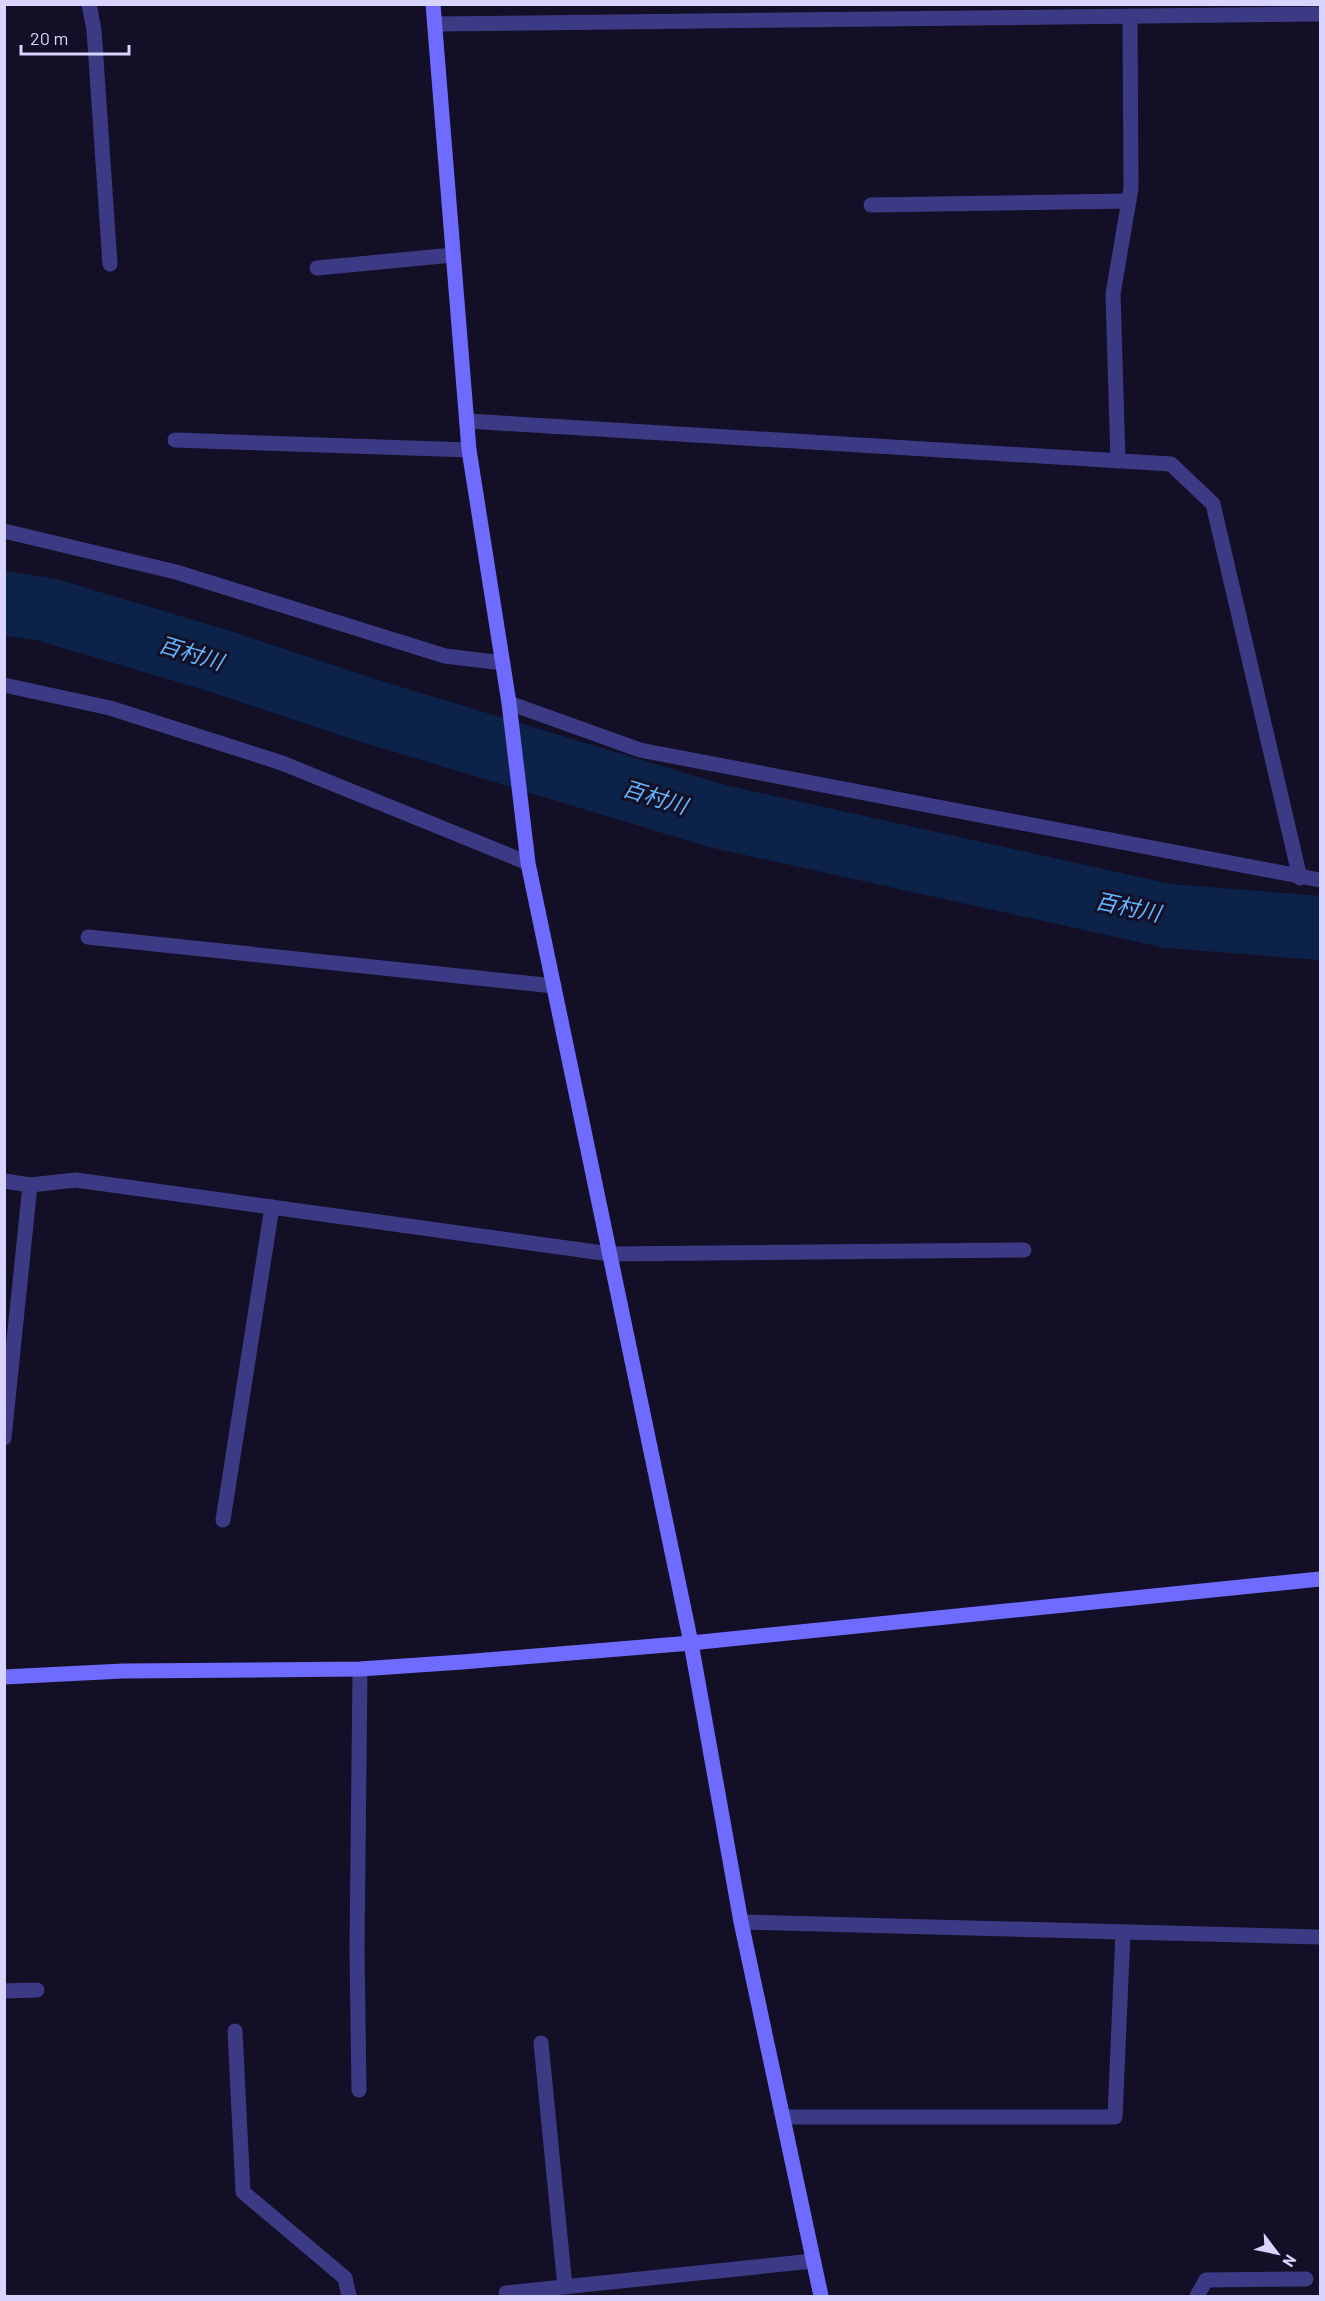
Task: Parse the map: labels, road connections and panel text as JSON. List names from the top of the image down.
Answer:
{
  "water": ["百村川"],
  "scale_bar": "20 m",
  "north": "bottom right"
}
